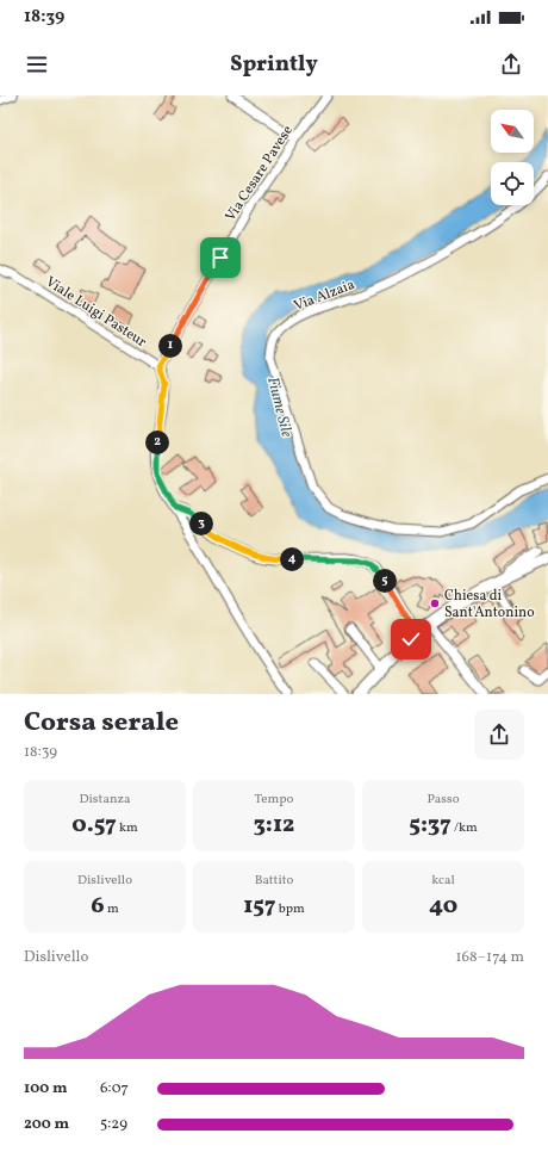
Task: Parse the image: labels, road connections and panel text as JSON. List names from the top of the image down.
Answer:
{
  "streets": {
    "street": ["Via Cesare Pavese", "Via Alzaia", "Viale Luigi Pasteur"]
  },
  "crossings": [
    ["Via Cesare Pavese", "Viale Luigi Pasteur"]
  ],
  "water": ["Fiume Sile"],
  "places": ["Chiesa di Sant'Antonino"],
  "north": "top left",
  "page": {
    "status": "18:39",
    "header": "Sprintly",
    "pins": [
      "1",
      "2",
      "3",
      "4",
      "5"
    ],
    "heading": ["Corsa serale", "18:39"],
    "stats": [
      ["Distanza", "0.57 km"],
      ["Tempo", "3:12"],
      ["Passo", "5:37 /km"],
      ["Dislivello", "6 m"],
      ["Battito", "157 bpm"],
      ["kcal", "40"]
    ],
    "chart": ["Dislivello", "168–174 m"],
    "list": [
      {
        "name": "100 m",
        "note": "6:07"
      },
      {
        "name": "200 m",
        "note": "5:29"
      }
    ]
  }
}
